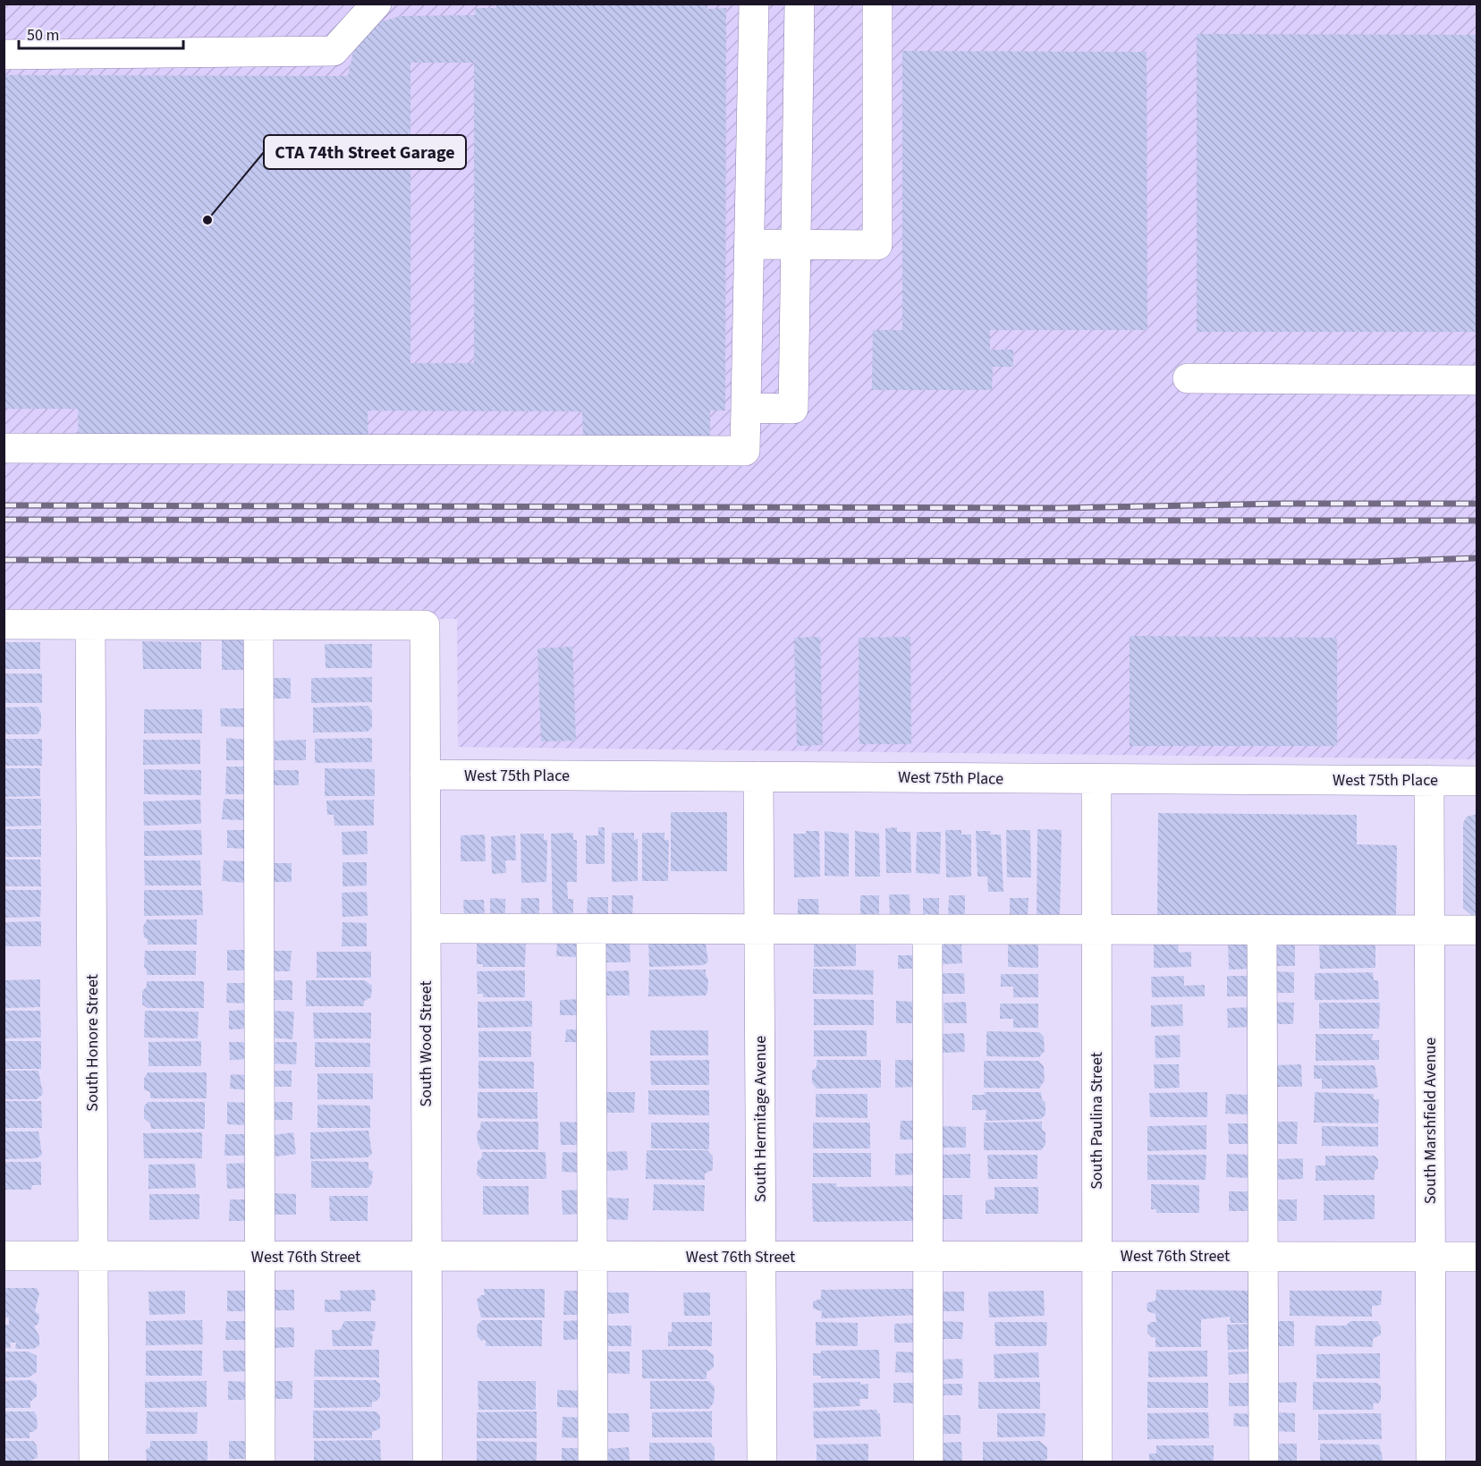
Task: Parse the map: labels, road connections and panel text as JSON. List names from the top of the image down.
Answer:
{
  "streets": {
    "street": [
      "West 75th Place",
      "South Honore Street",
      "South Wood Street",
      "South Hermitage Avenue",
      "South Paulina Street",
      "South Marshfield Avenue",
      "West 76th Street"
    ]
  },
  "crossings": [
    ["West 75th Place", "South Wood Street"],
    ["West 75th Place", "South Hermitage Avenue"],
    ["West 75th Place", "South Paulina Street"],
    ["West 75th Place", "South Marshfield Avenue"],
    ["South Honore Street", "West 76th Street"],
    ["South Wood Street", "West 76th Street"],
    ["South Hermitage Avenue", "West 76th Street"],
    ["South Paulina Street", "West 76th Street"],
    ["South Marshfield Avenue", "West 76th Street"]
  ],
  "places": ["CTA 74th Street Garage"],
  "scale_bar": "50 m"
}
